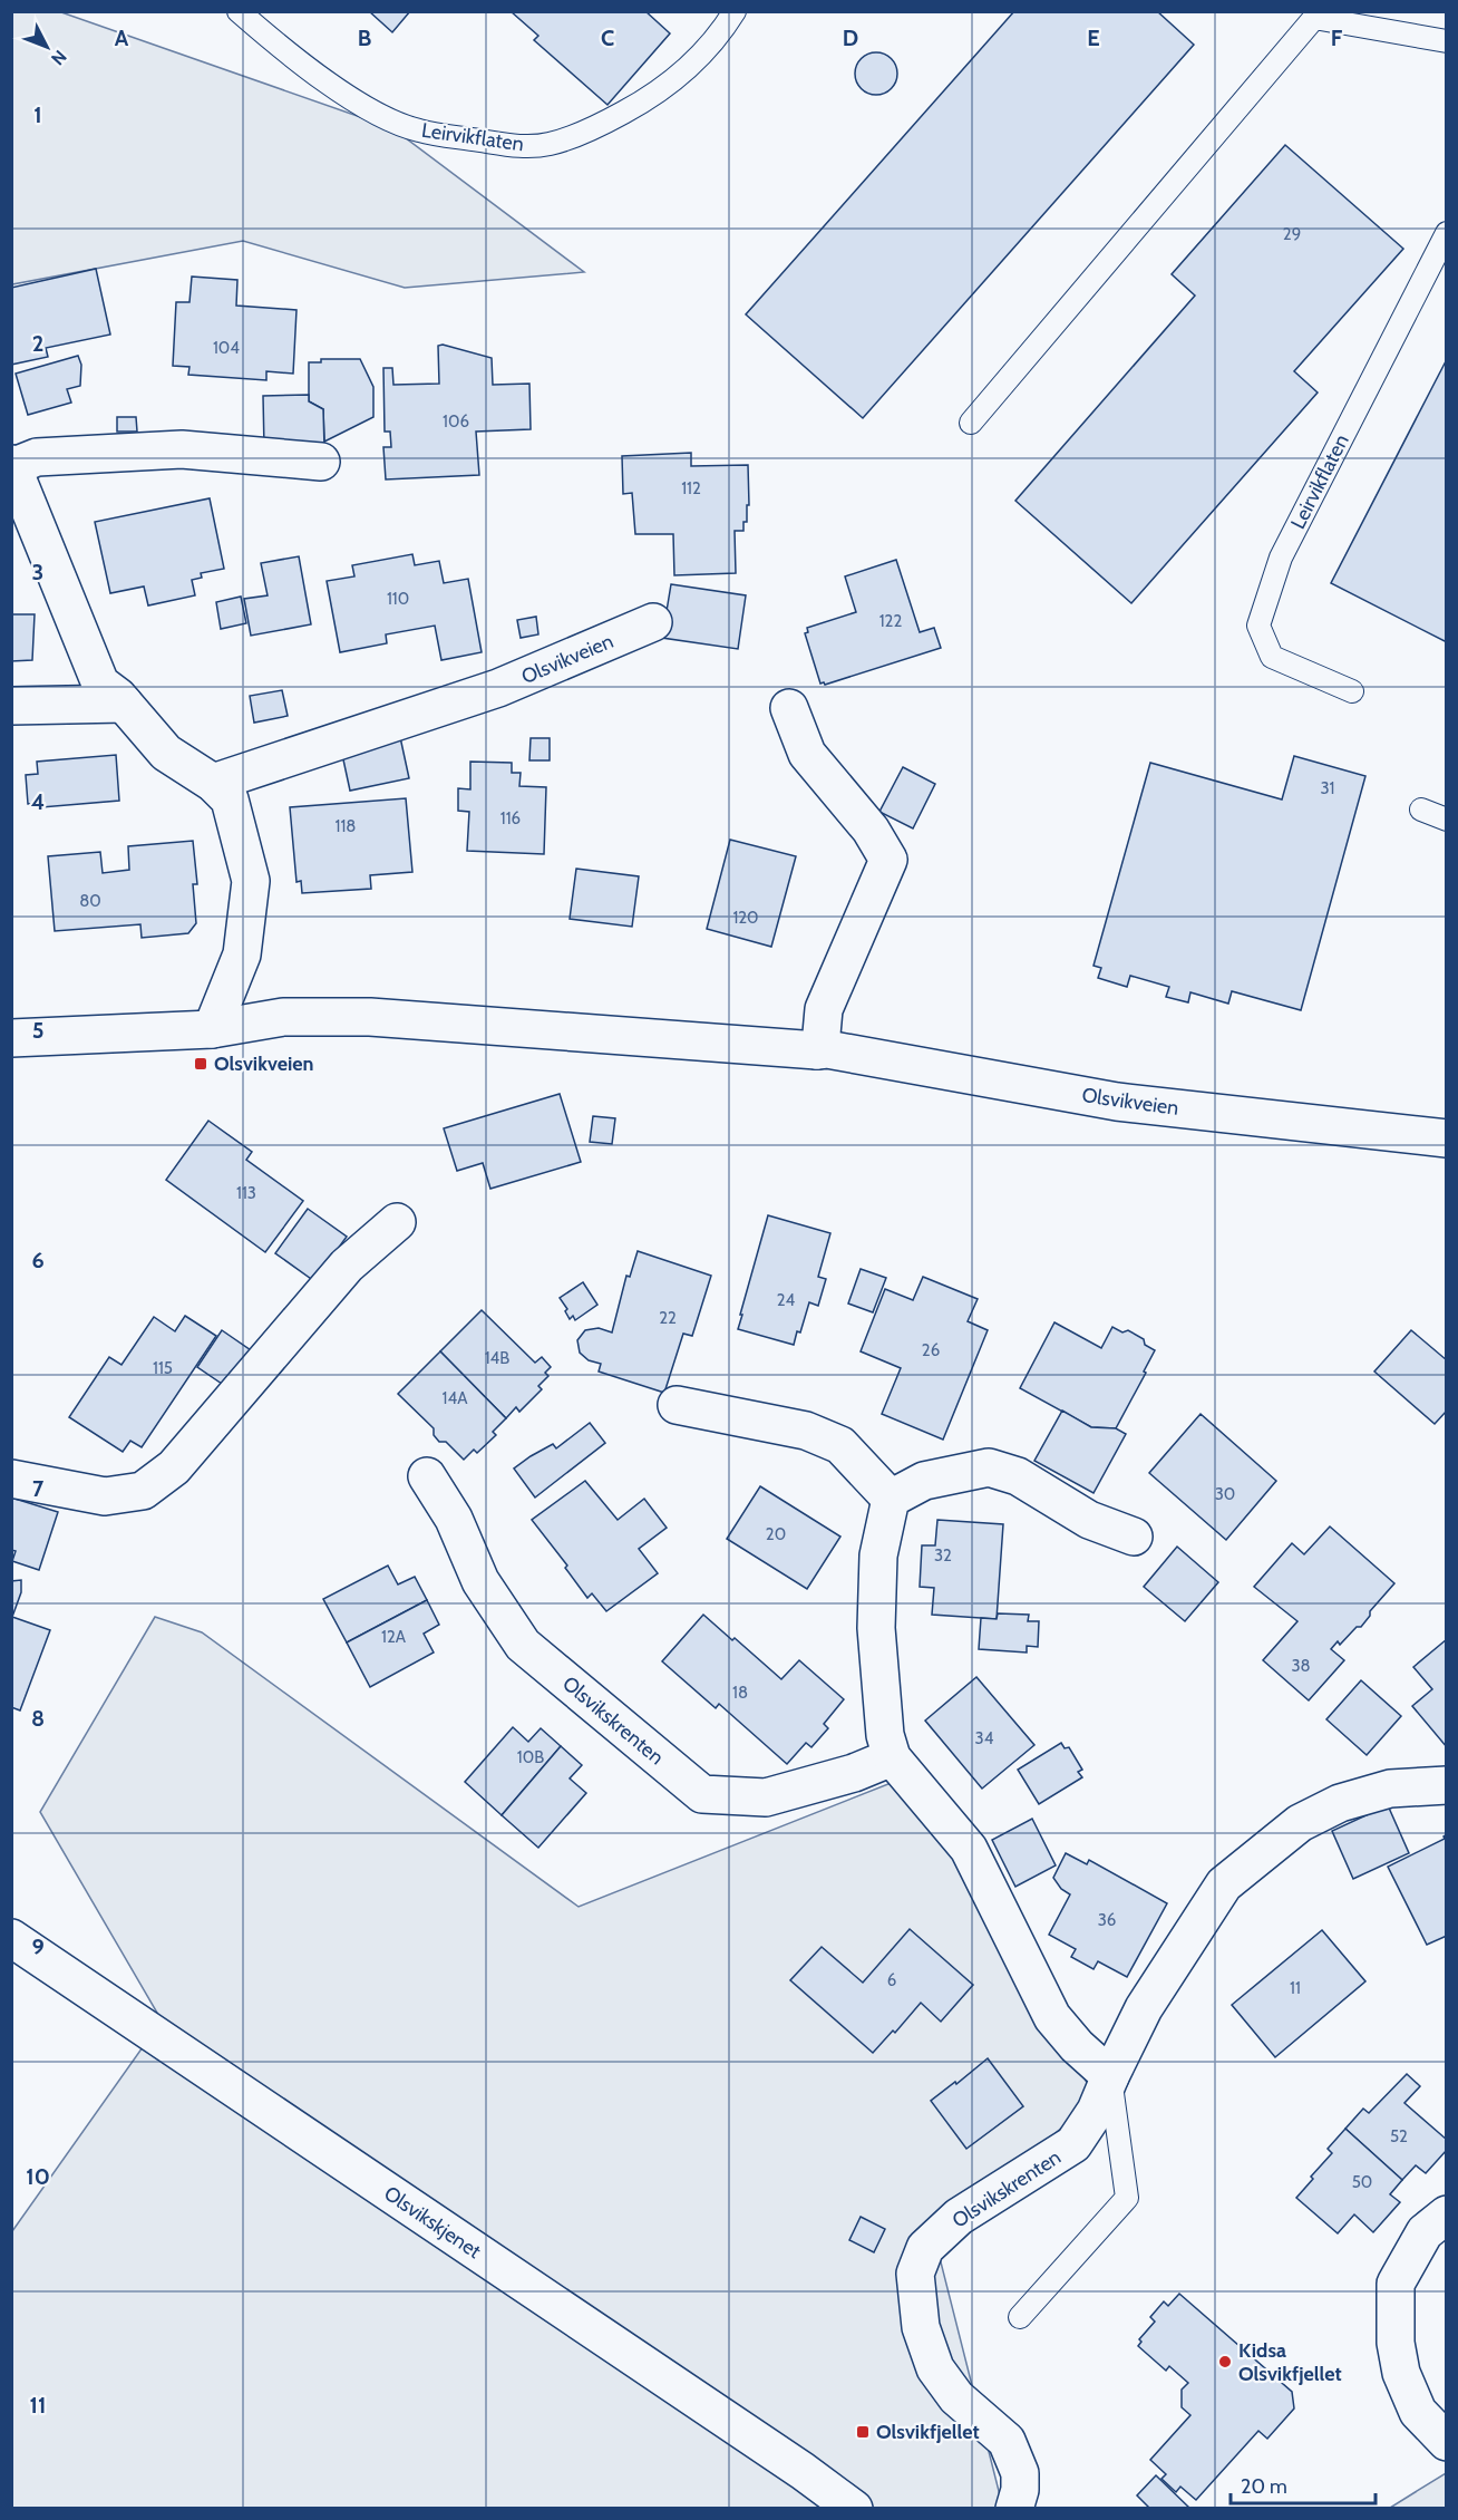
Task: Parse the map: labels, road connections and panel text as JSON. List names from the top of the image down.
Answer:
{
  "streets": {
    "street": ["Olsvikveien", "Olsvikskrenten", "Olsvikskjenet"],
    "lane": ["Leirvikflaten"]
  },
  "places": {
    "transit": ["Olsvikveien", "Olsvikfjellet"],
    "other": ["Kidsa Olsvikfjellet"]
  },
  "house_numbers": [
    "29",
    "104",
    "106",
    "112",
    "110",
    "122",
    "31",
    "116",
    "118",
    "80",
    "120",
    "113",
    "24",
    "22",
    "26",
    "14B",
    "115",
    "14A",
    "30",
    "20",
    "32",
    "12A",
    "38",
    "18",
    "34",
    "10B",
    "36",
    "6",
    "11",
    "52",
    "50"
  ],
  "scale_bar": "20 m",
  "north": "bottom right",
  "grid": {
    "columns": [
      "A",
      "B",
      "C",
      "D",
      "E",
      "F"
    ],
    "rows": [
      "1",
      "2",
      "3",
      "4",
      "5",
      "6",
      "7",
      "8",
      "9",
      "10",
      "11"
    ]
  }
}
